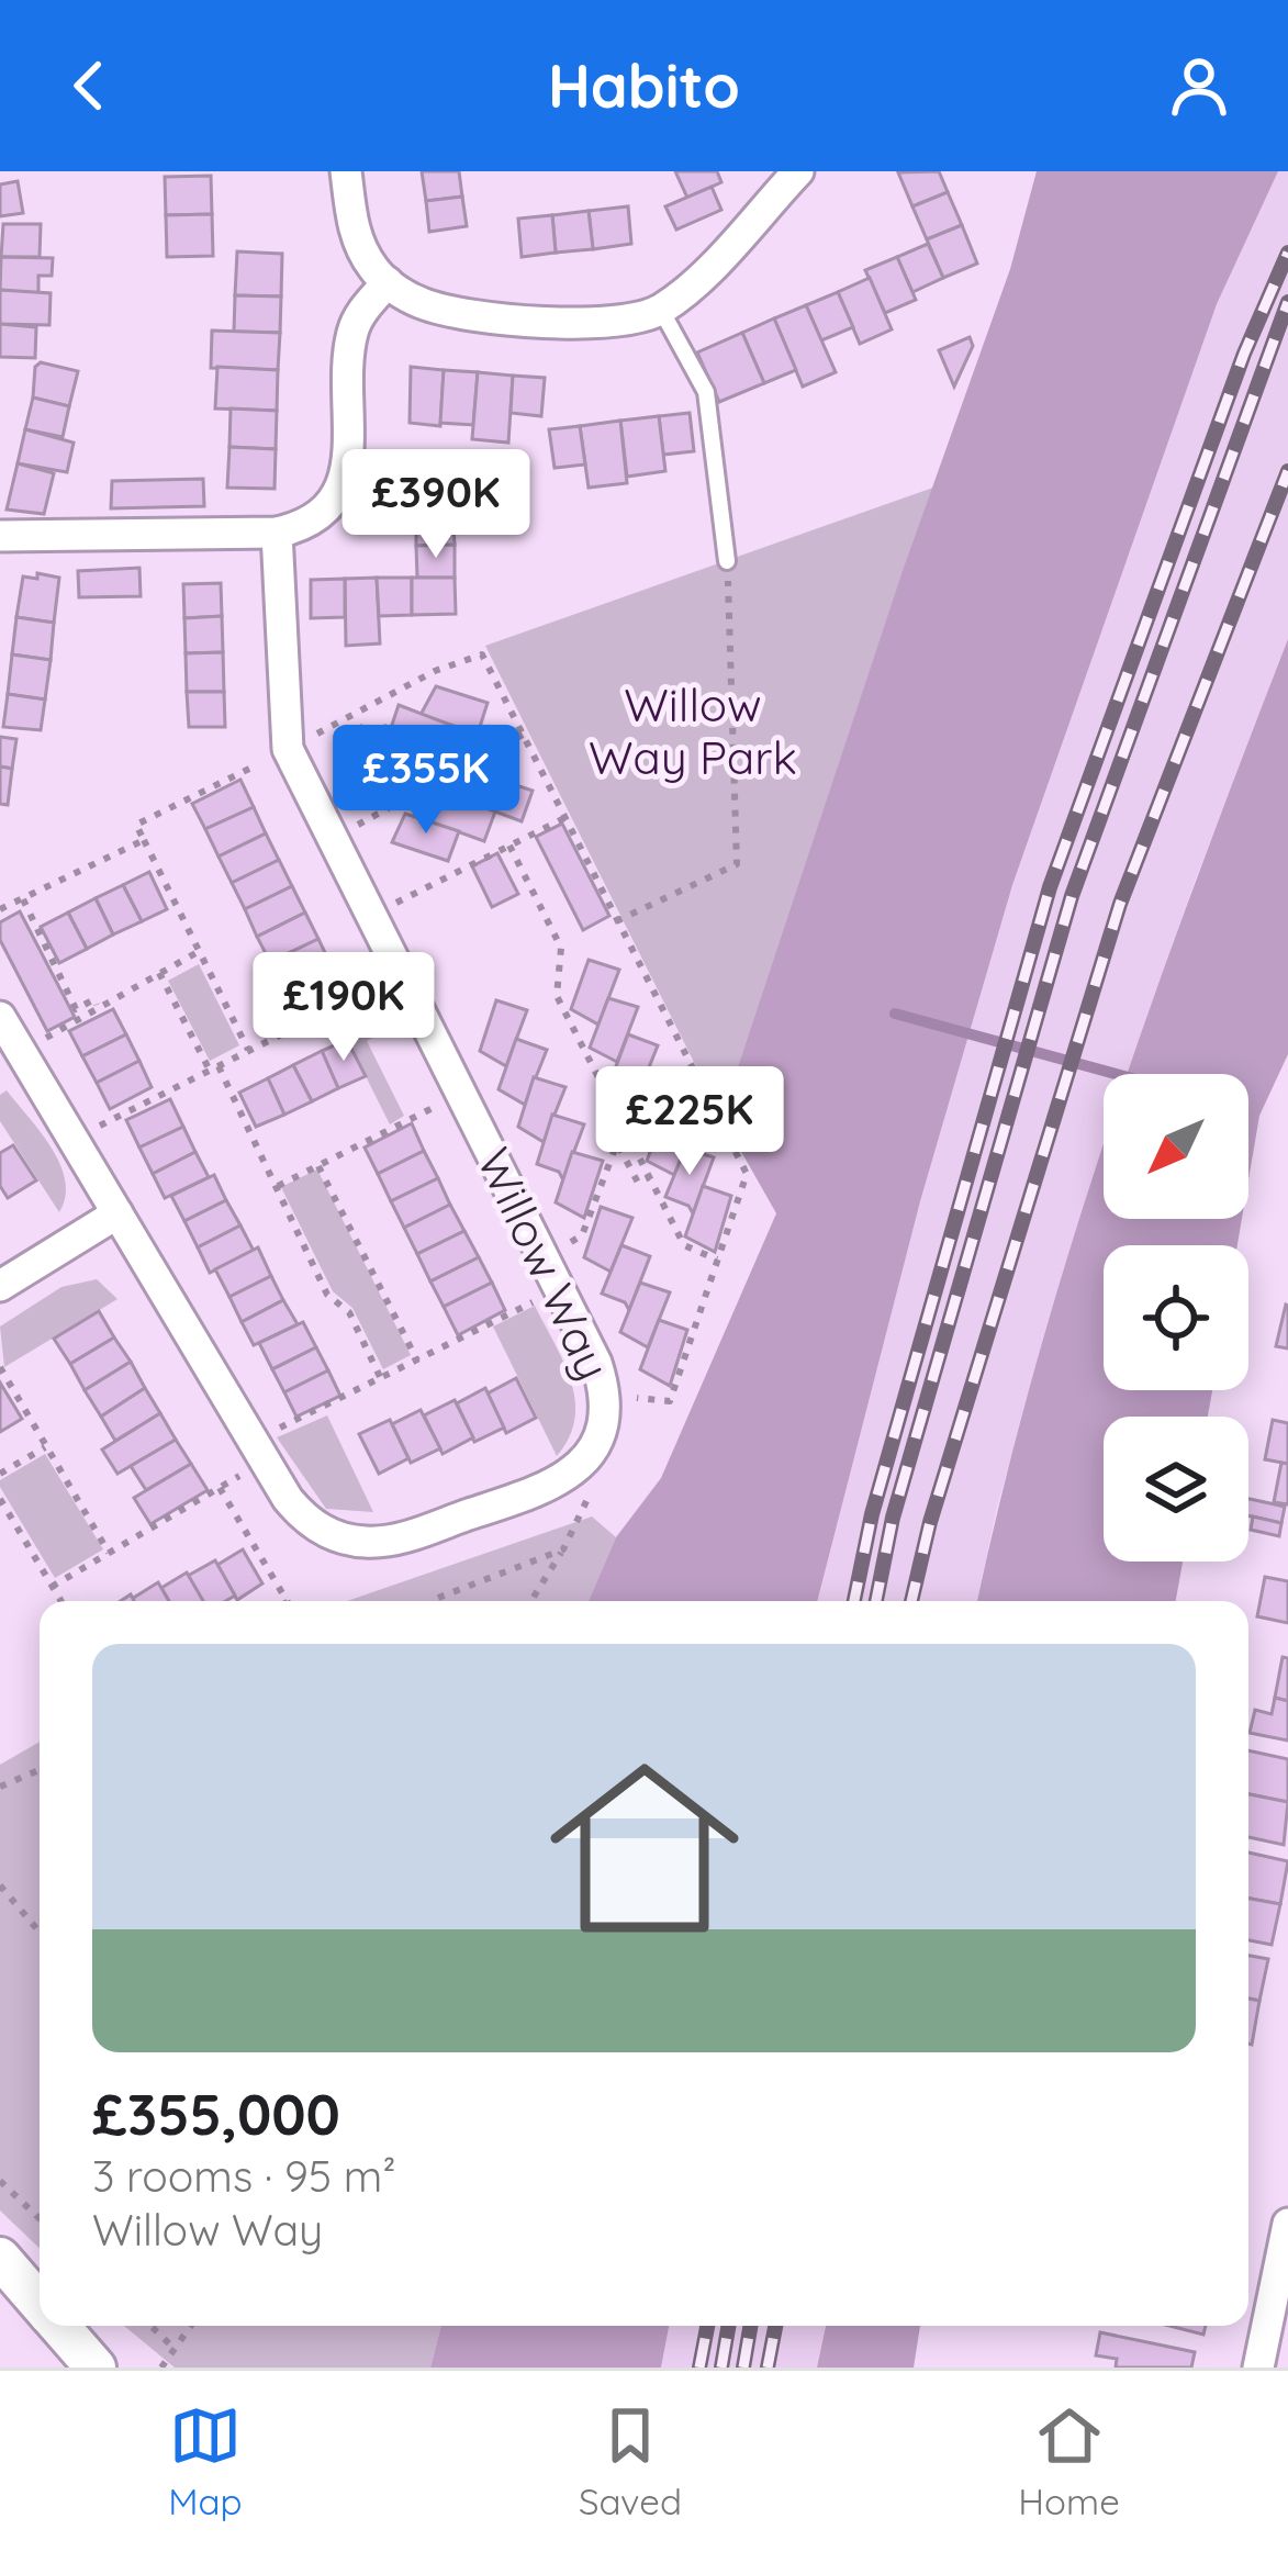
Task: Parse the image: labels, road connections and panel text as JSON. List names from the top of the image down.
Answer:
{
  "streets": {
    "street": ["Willow Way"]
  },
  "parks": ["Willow Way Park"],
  "north": "bottom left",
  "page": {
    "header": "Habito",
    "price": [
      "£390K",
      "£355K",
      "£190K",
      "£225K"
    ],
    "list": [
      {
        "name": "£355,000",
        "note": "3 rooms · 95 m² · Willow Way"
      }
    ],
    "tabs": ["Map", "Saved", "Home"]
  }
}
